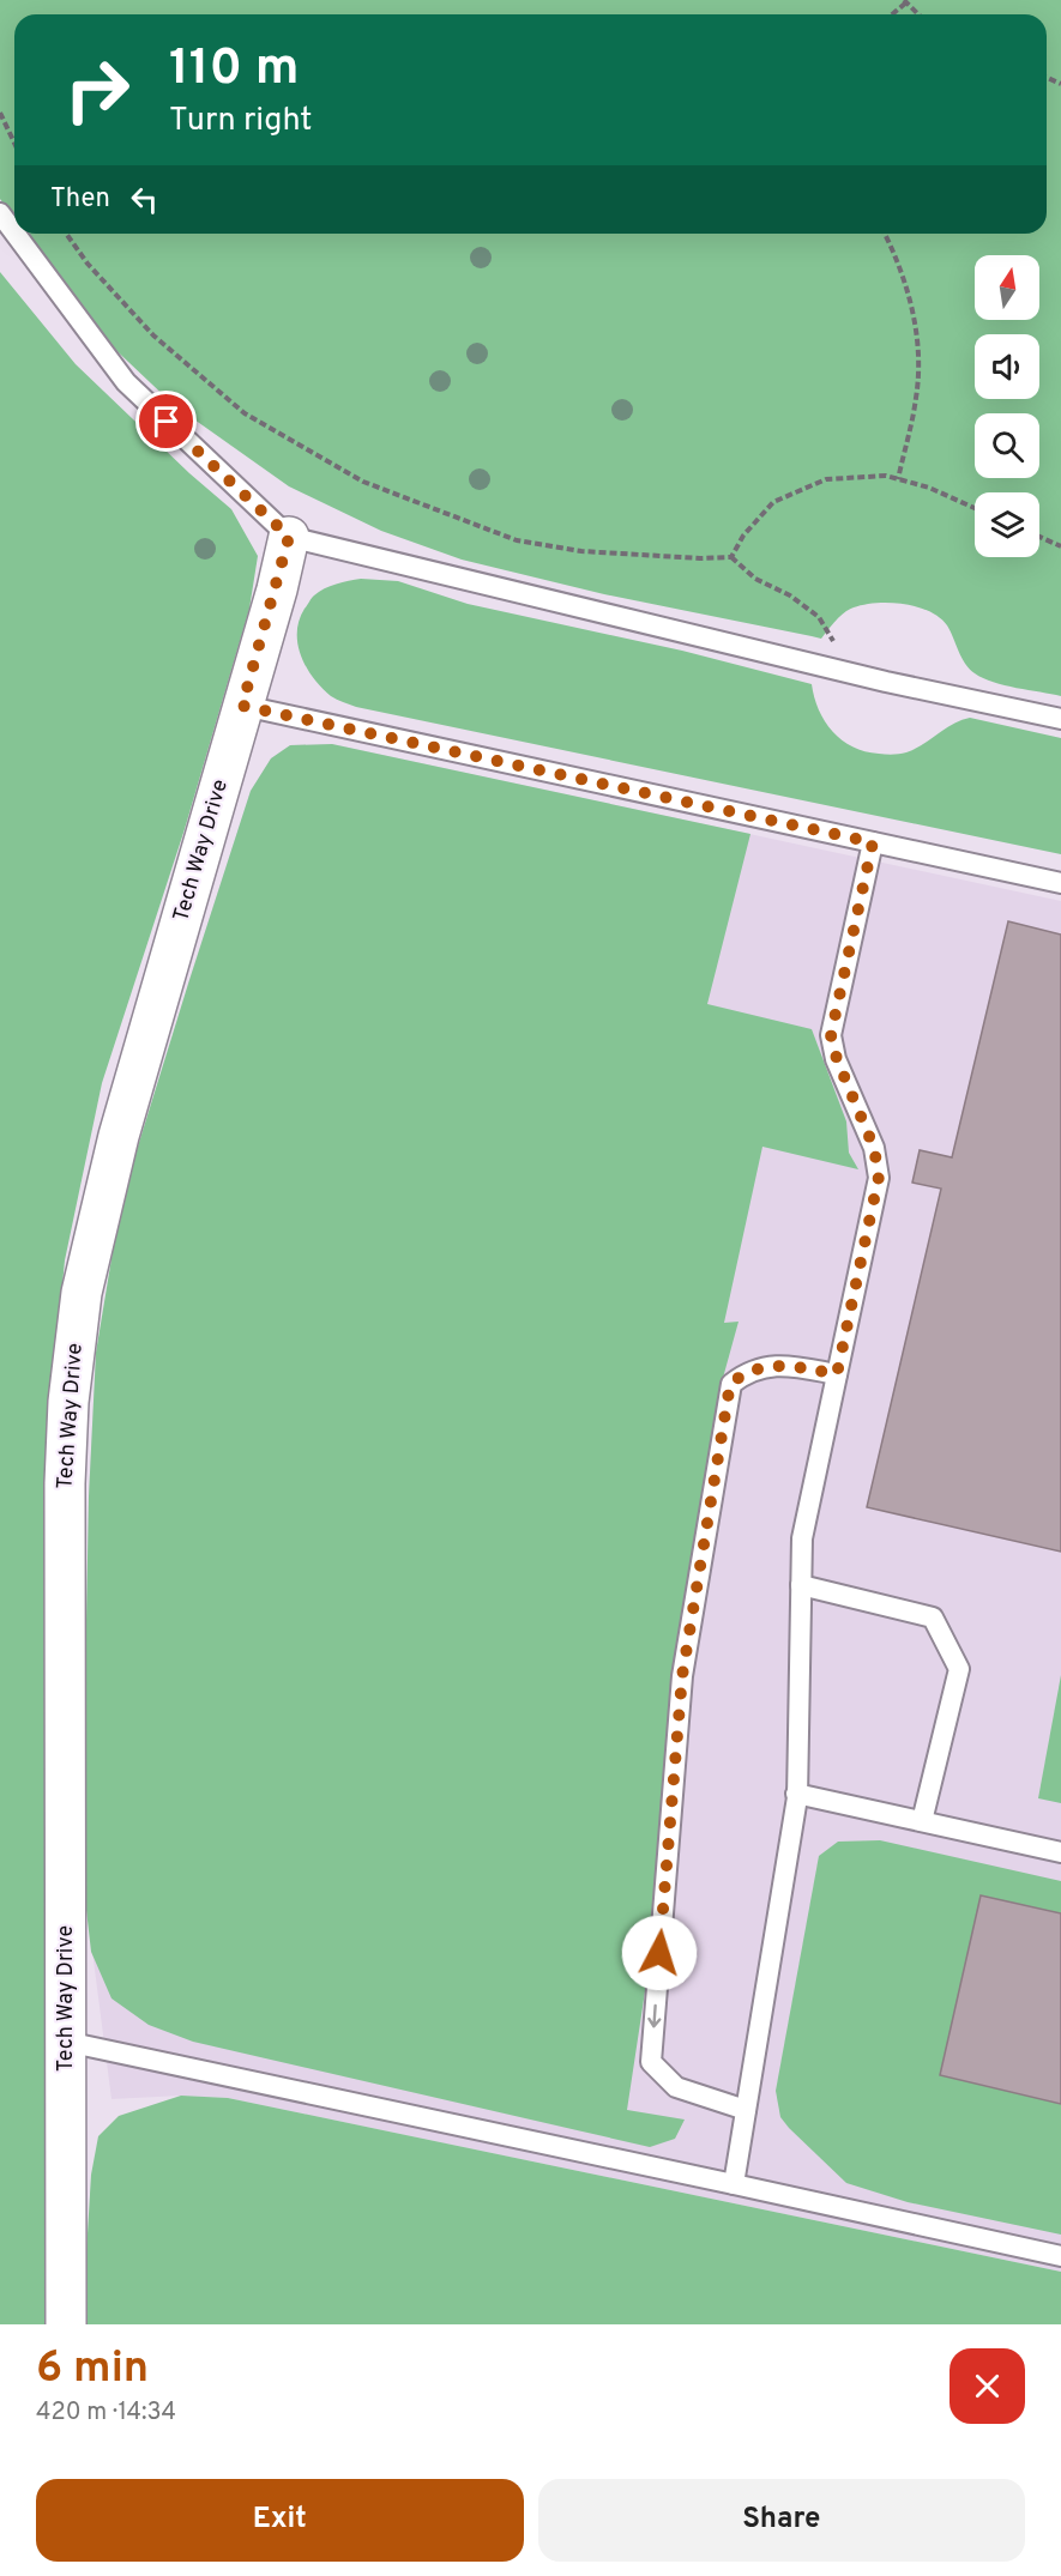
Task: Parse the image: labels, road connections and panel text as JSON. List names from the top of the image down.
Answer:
{
  "streets": {
    "street": ["Tech Way Drive"]
  },
  "north": "top",
  "page": {
    "turn": ["110 m", "Turn right"],
    "then": "Then",
    "heading": ["6 min", "420 m · 14:34"],
    "buttons": ["Exit", "Share"]
  }
}
